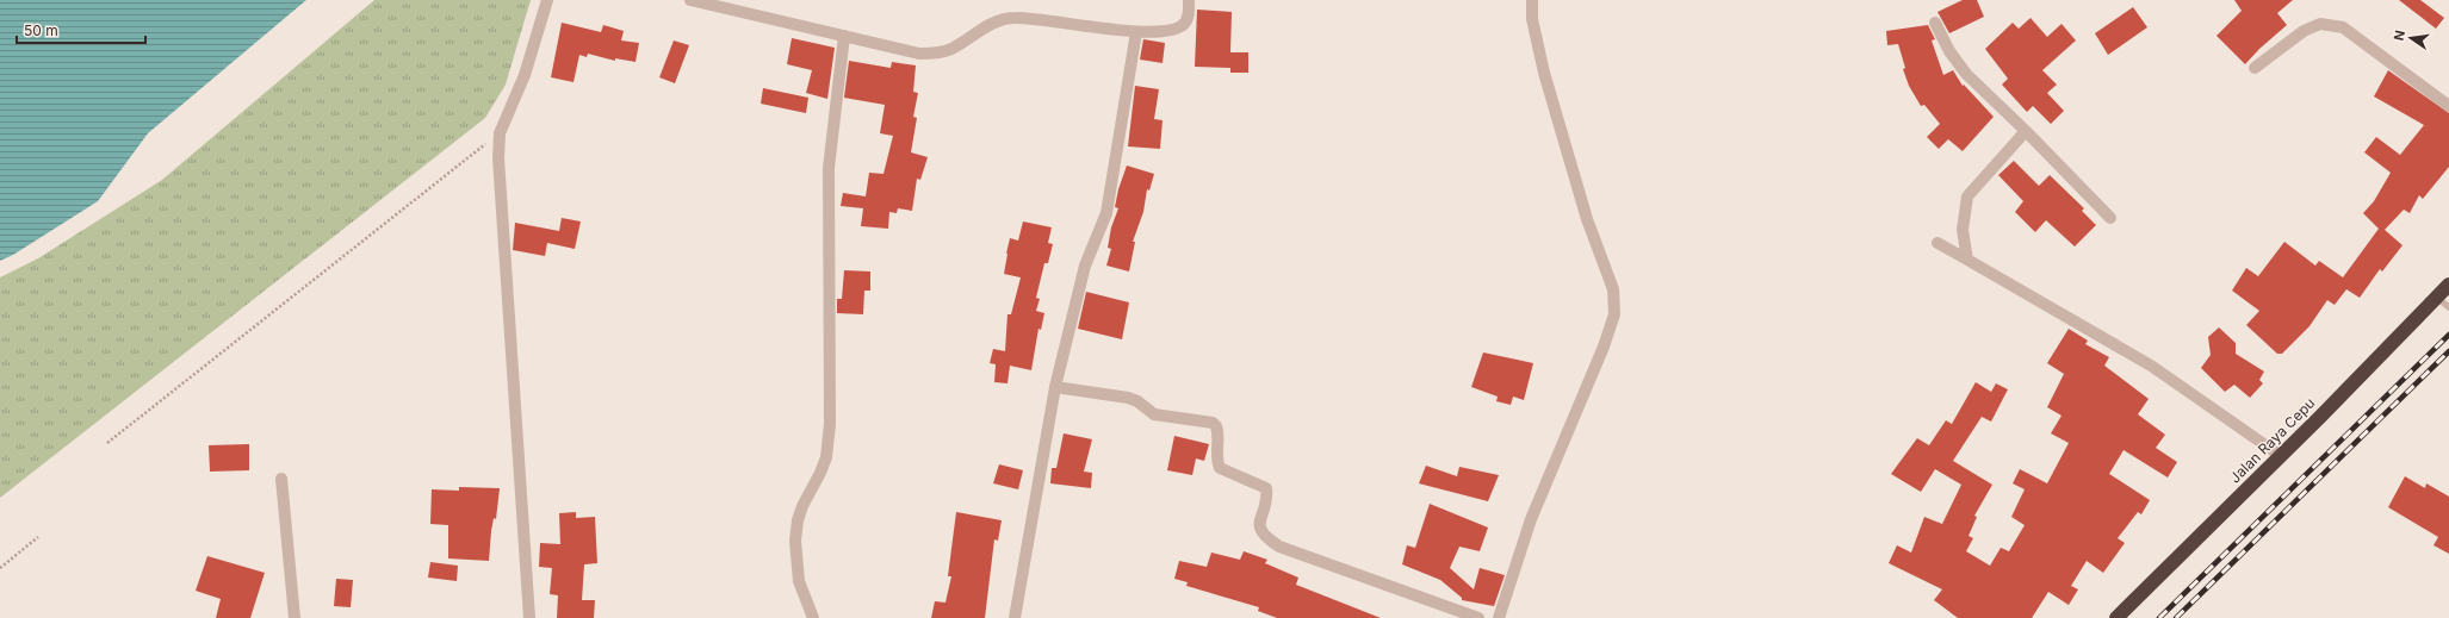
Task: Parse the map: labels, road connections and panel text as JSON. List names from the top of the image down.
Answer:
{
  "streets": {
    "highway": ["Jalan Raya Cepu"]
  },
  "scale_bar": "50 m",
  "north": "left"
}
